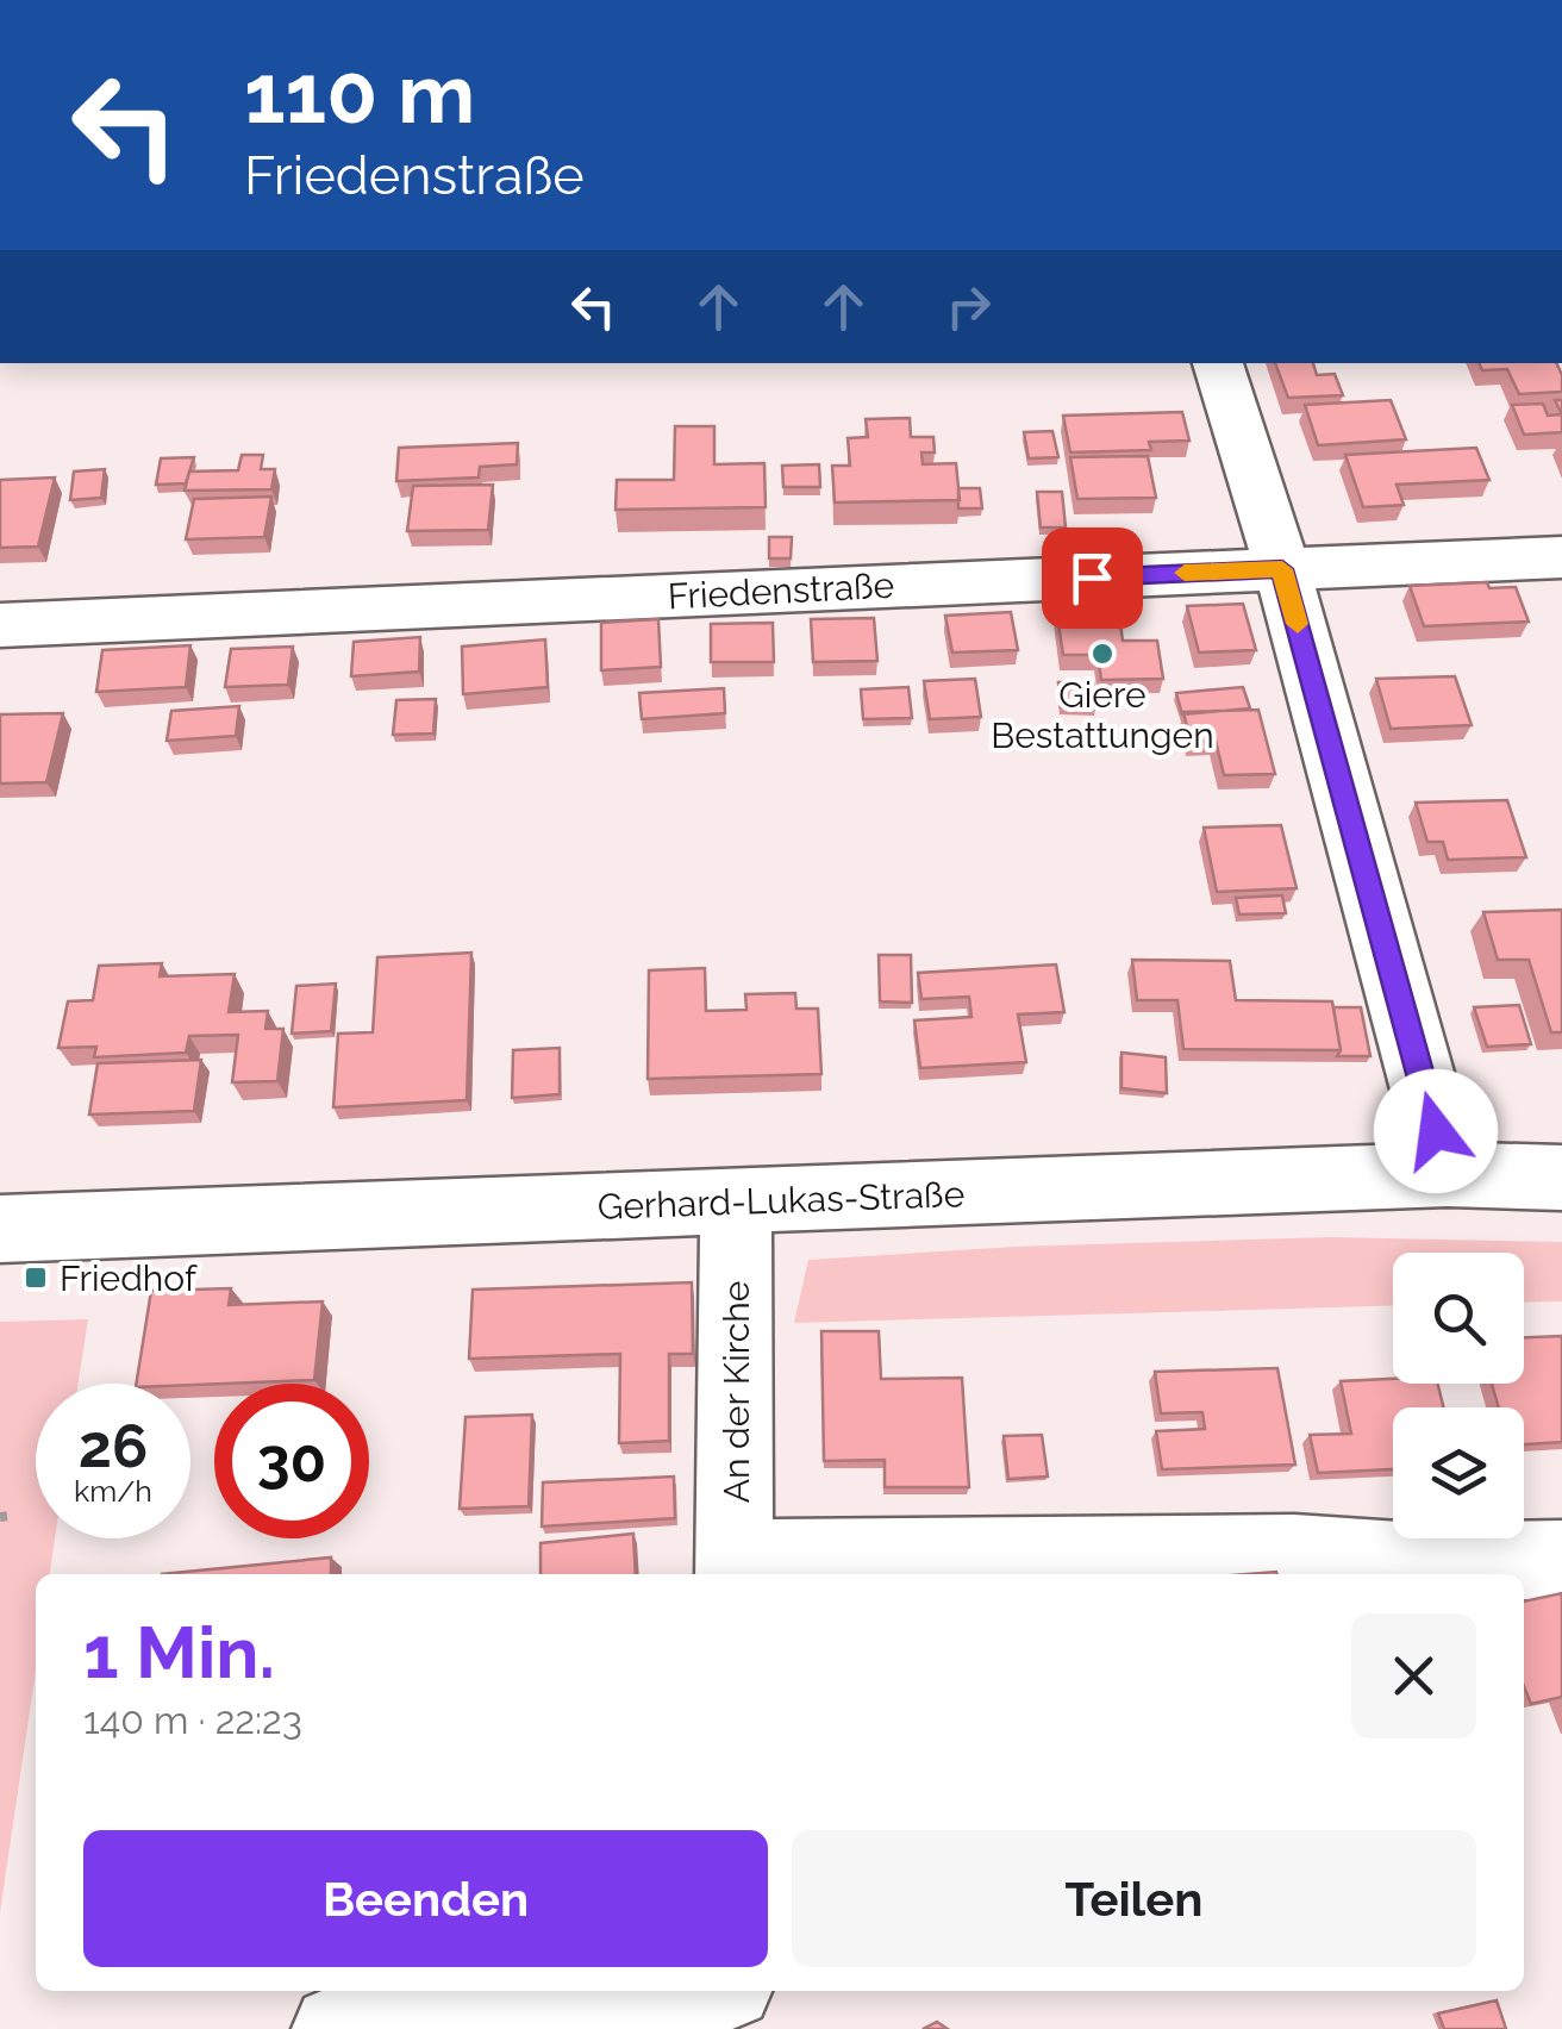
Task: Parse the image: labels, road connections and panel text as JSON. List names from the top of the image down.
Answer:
{
  "streets": {
    "street": ["Friedenstraße", "Gerhard-Lukas-Straße", "An der Kirche"]
  },
  "crossings": [
    ["Gerhard-Lukas-Straße", "An der Kirche"]
  ],
  "places": {
    "other": ["Giere Bestattungen"],
    "transit": ["Friedhof"]
  },
  "page": {
    "turn": ["110 m", "Friedenstraße"],
    "speed": "26 km/h",
    "limit": "30",
    "heading": ["1 Min.", "140 m · 22:23"],
    "buttons": ["Beenden", "Teilen"]
  }
}
